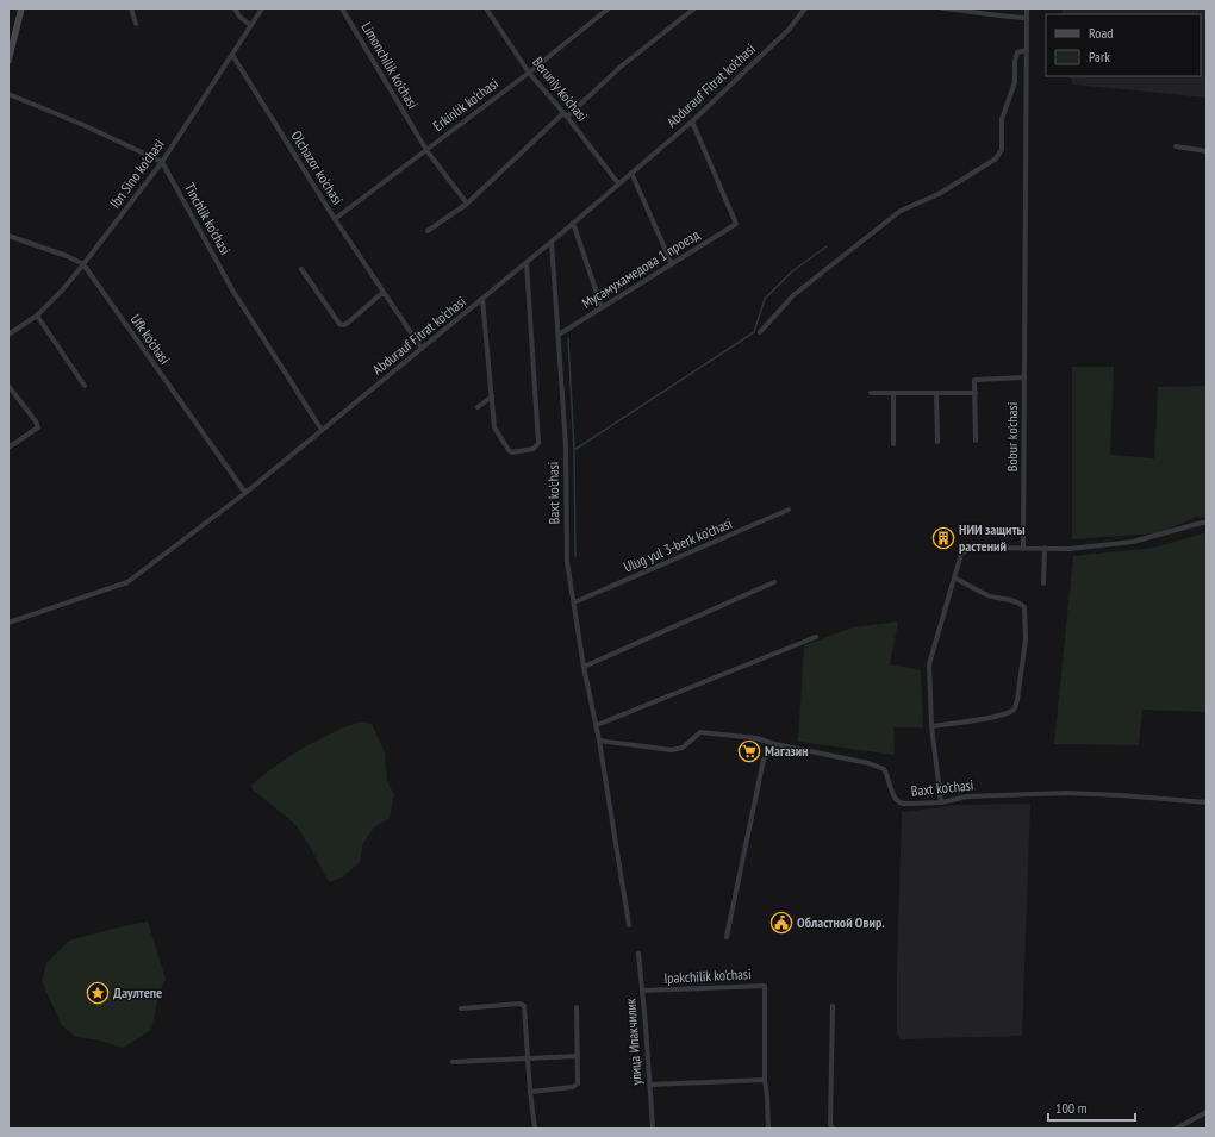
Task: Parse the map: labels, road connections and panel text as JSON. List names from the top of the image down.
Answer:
{
  "streets": {
    "street": [
      "Limonchilik ko'chasi",
      "Abdurauf Fitrat ko'chasi",
      "Beruniy ko'chasi",
      "Erkinlik ko'chasi",
      "Olchazor ko'chasi",
      "Ibn Sino ko'chasi",
      "Tinchlik ko'chasi",
      "Мусамухамедова 1 проезд",
      "Ufk ko'chasi",
      "Bobur ko'chasi",
      "Baxt ko'chasi",
      "Ulug yul 3-berk ko'chasi",
      "Ipakchilik ko'chasi",
      "улица Ипакчилик"
    ]
  },
  "crossings": [
    ["Limonchilik ko'chasi", "Erkinlik ko'chasi"],
    ["Abdurauf Fitrat ko'chasi", "Beruniy ko'chasi"],
    ["Abdurauf Fitrat ko'chasi", "Olchazor ko'chasi"],
    ["Abdurauf Fitrat ko'chasi", "Tinchlik ko'chasi"],
    ["Abdurauf Fitrat ko'chasi", "Мусамухамедова 1 проезд"],
    ["Abdurauf Fitrat ko'chasi", "Ufk ko'chasi"],
    ["Abdurauf Fitrat ko'chasi", "Baxt ko'chasi"],
    ["Beruniy ko'chasi", "Erkinlik ko'chasi"],
    ["Erkinlik ko'chasi", "Olchazor ko'chasi"],
    ["Olchazor ko'chasi", "Ibn Sino ko'chasi"],
    ["Ibn Sino ko'chasi", "Tinchlik ko'chasi"],
    ["Ibn Sino ko'chasi", "Ufk ko'chasi"],
    ["Мусамухамедова 1 проезд", "Baxt ko'chasi"],
    ["Baxt ko'chasi", "Ulug yul 3-berk ko'chasi"],
    ["Ipakchilik ko'chasi", "улица Ипакчилик"]
  ],
  "places": {
    "building": ["НИИ защиты растений"],
    "supermarket": ["Магазин"],
    "public building": ["Областной Овир."],
    "place": ["Даултепе"]
  },
  "legend": ["Road", "Park"],
  "scale_bar": "100 m"
}
